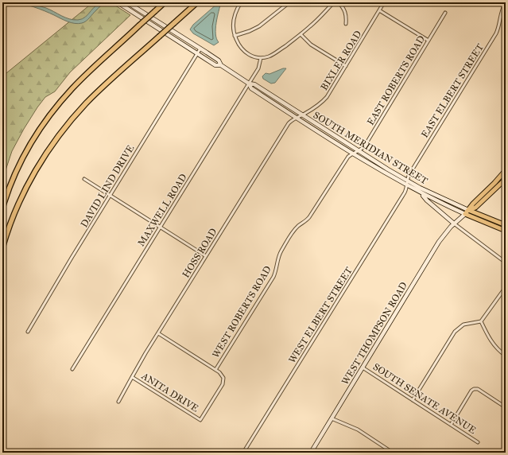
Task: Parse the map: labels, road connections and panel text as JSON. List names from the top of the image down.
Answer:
{
  "streets": {
    "main road": ["SOUTH MERIDIAN STREET", "WEST THOMPSON ROAD"],
    "street": [
      "BIXLER ROAD",
      "EAST ROBERTS ROAD",
      "EAST ELBERT STREET",
      "DAVID LIND DRIVE",
      "MAXWELL ROAD",
      "HOSS ROAD",
      "WEST ROBERTS ROAD",
      "WEST ELBERT STREET",
      "ANITA DRIVE",
      "SOUTH SENATE AVENUE"
    ]
  },
  "crossings": [
    ["BIXLER ROAD", "SOUTH MERIDIAN STREET"],
    ["BIXLER ROAD", "HOSS ROAD"],
    ["EAST ROBERTS ROAD", "SOUTH MERIDIAN STREET"],
    ["EAST ROBERTS ROAD", "WEST ROBERTS ROAD"],
    ["EAST ELBERT STREET", "SOUTH MERIDIAN STREET"],
    ["EAST ELBERT STREET", "WEST ELBERT STREET"],
    ["SOUTH MERIDIAN STREET", "DAVID LIND DRIVE"],
    ["SOUTH MERIDIAN STREET", "MAXWELL ROAD"],
    ["SOUTH MERIDIAN STREET", "HOSS ROAD"],
    ["SOUTH MERIDIAN STREET", "WEST ROBERTS ROAD"],
    ["SOUTH MERIDIAN STREET", "WEST ELBERT STREET"],
    ["SOUTH MERIDIAN STREET", "WEST THOMPSON ROAD"],
    ["HOSS ROAD", "ANITA DRIVE"],
    ["WEST ROBERTS ROAD", "ANITA DRIVE"],
    ["WEST THOMPSON ROAD", "SOUTH SENATE AVENUE"]
  ]
}
